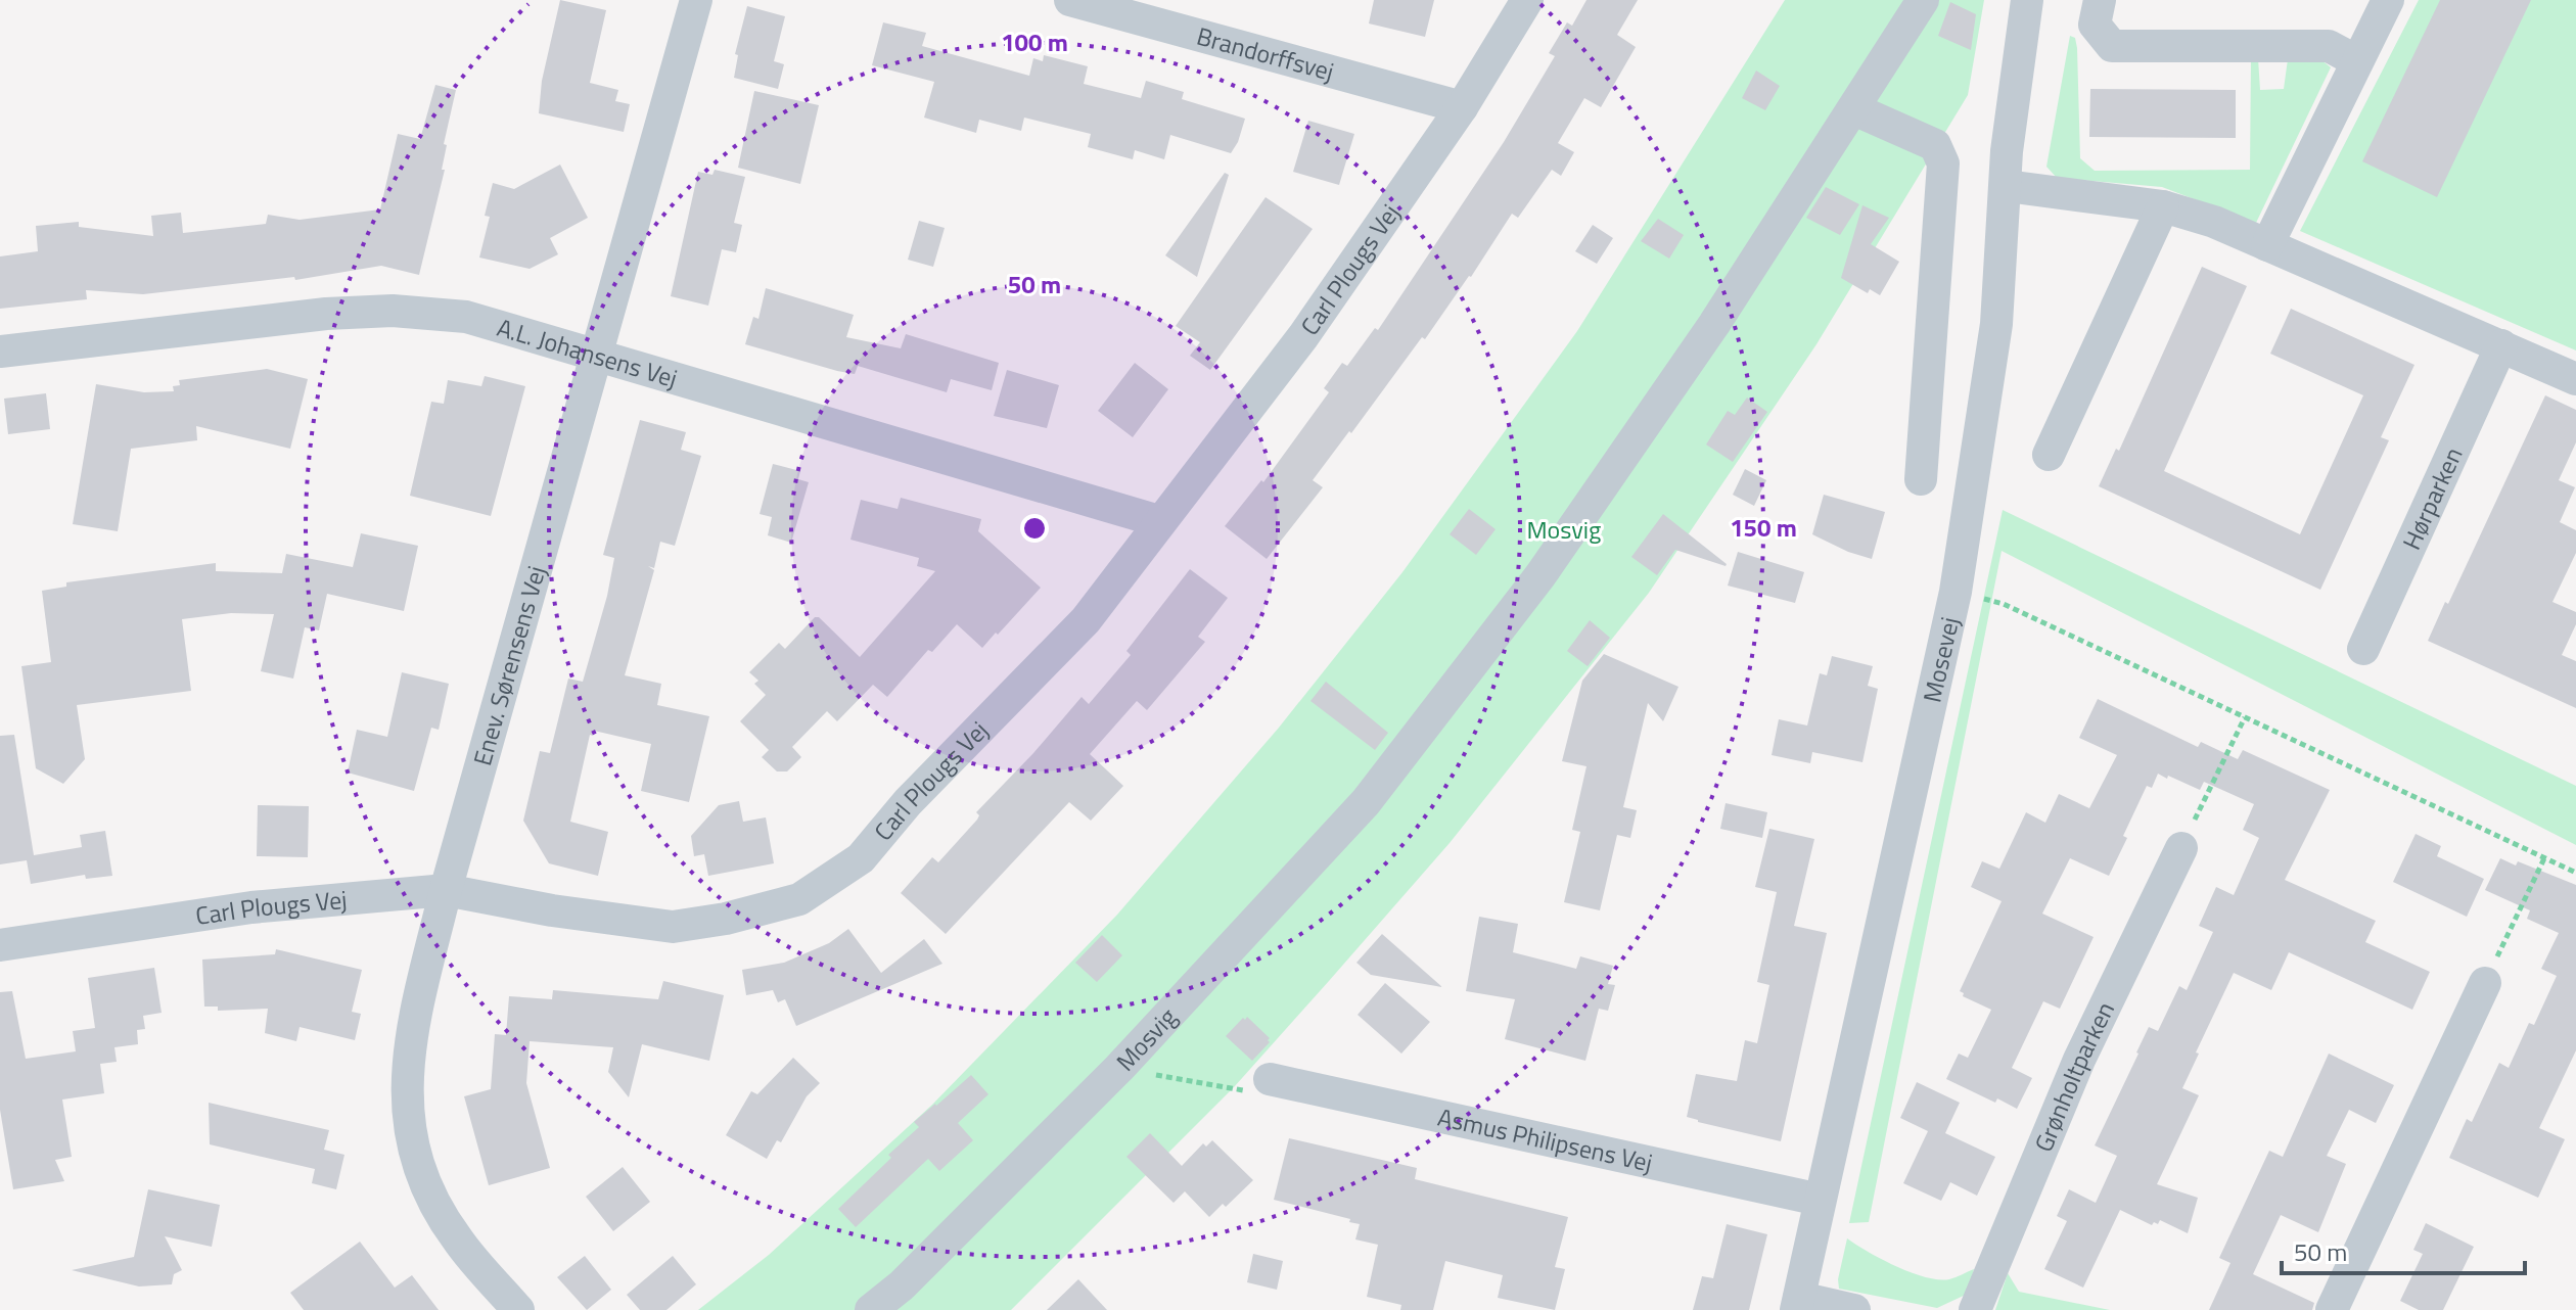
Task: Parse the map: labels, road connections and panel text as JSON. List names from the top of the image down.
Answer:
{
  "streets": {
    "street": [
      "Brandorffsvej",
      "Carl Plougs Vej",
      "A.L. Johansens Vej",
      "Hørparken",
      "Mosevej",
      "Enev. Sørensens Vej",
      "Mosvig",
      "Grønholtparken",
      "Asmus Philipsens Vej"
    ]
  },
  "crossings": [
    ["Brandorffsvej", "Carl Plougs Vej"],
    ["Carl Plougs Vej", "A.L. Johansens Vej"],
    ["Carl Plougs Vej", "Enev. Sørensens Vej"],
    ["A.L. Johansens Vej", "Enev. Sørensens Vej"],
    ["Mosevej", "Asmus Philipsens Vej"]
  ],
  "parks": ["Mosvig"],
  "scale_bar": "50 m",
  "rings": ["100 m", "50 m", "150 m"]
}
